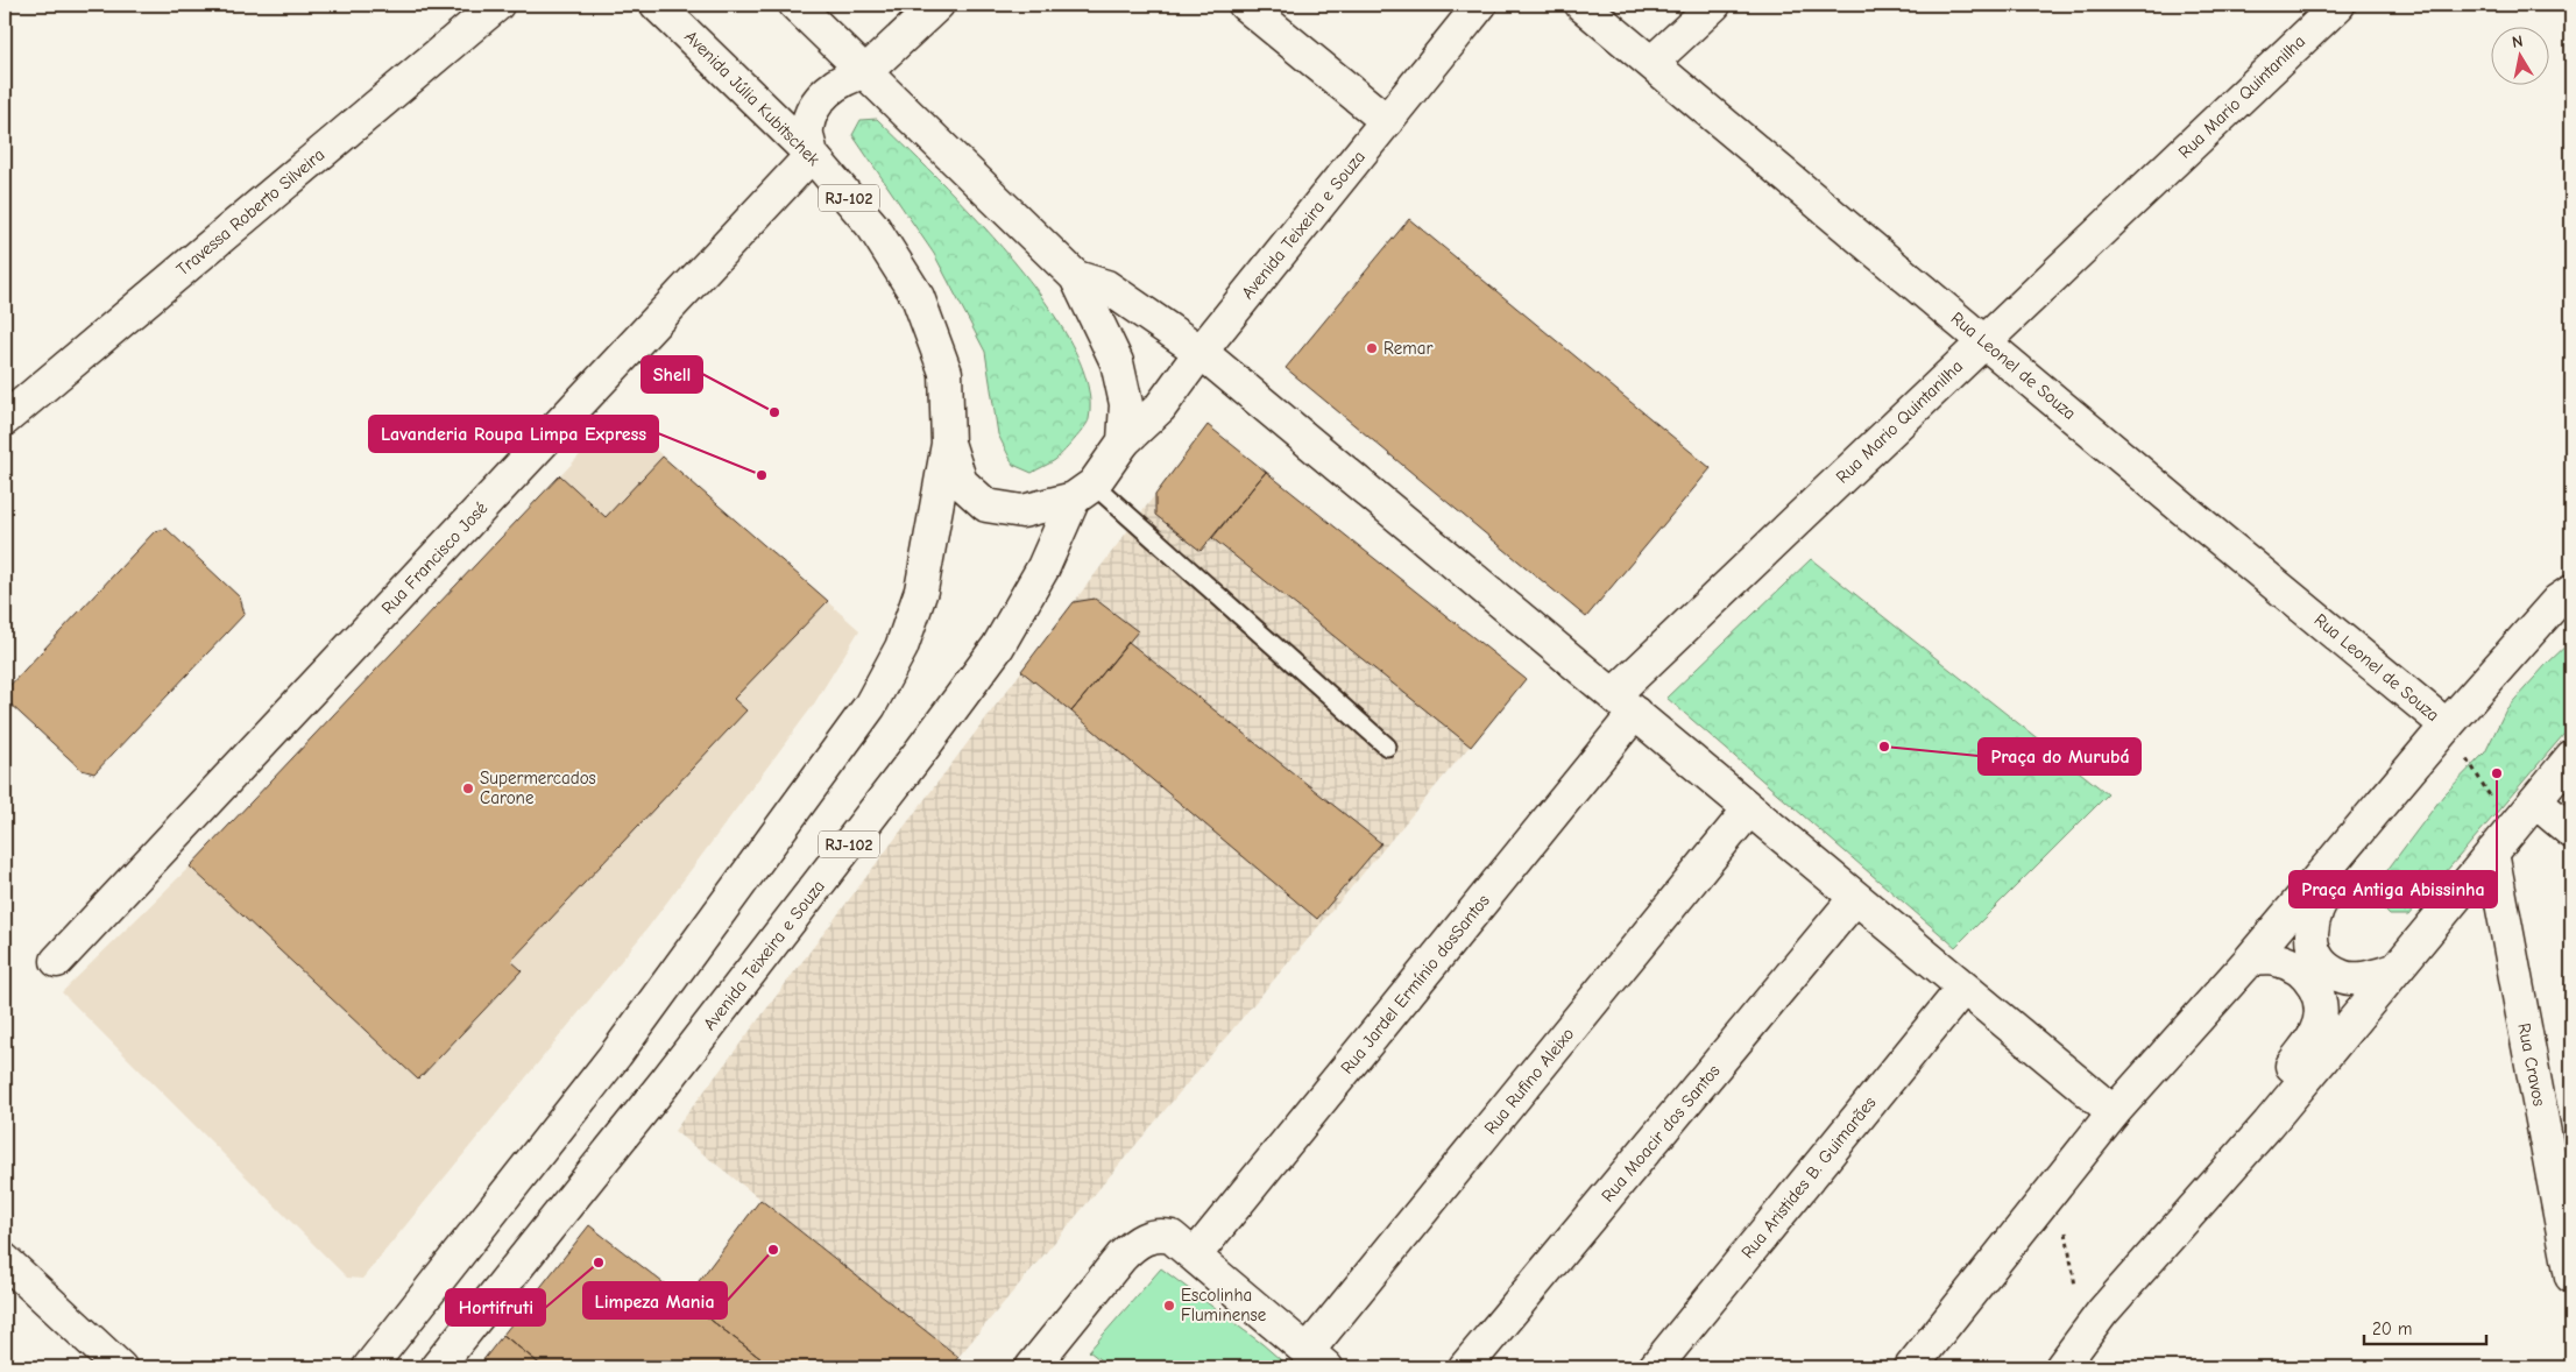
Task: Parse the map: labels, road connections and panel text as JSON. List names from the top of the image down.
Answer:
{
  "streets": {
    "street": [
      "Rua Mario Quintanilha",
      "Avenida Júlia Kubitschek",
      "RJ-102",
      "Travessa Roberto Silveira",
      "Avenida Teixeira e Souza",
      "Rua Leonel de Souza",
      "Rua Francisco José",
      "Rua Jardel Ermínio dosSantos",
      "Rua Cravos",
      "Rua Rufino Aleixo",
      "Rua Moacir dos Santos",
      "Rua Aristides B. Guimarães"
    ]
  },
  "crossings": [
    ["Rua Mario Quintanilha", "Rua Leonel de Souza"],
    ["Rua Mario Quintanilha", "Rua Jardel Ermínio dosSantos"],
    ["Avenida Júlia Kubitschek", "RJ-102"],
    ["Avenida Júlia Kubitschek", "Rua Francisco José"]
  ],
  "places": [
    "Remar",
    "Shell",
    "Lavanderia Roupa Limpa Express",
    "Praça do Murubá",
    "Praça Antiga Abissinha",
    "Supermercados Carone",
    "Limpeza Mania",
    "Hortifruti",
    "Escolinha Fluminense"
  ],
  "scale_bar": "20 m",
  "north": "top"
}
